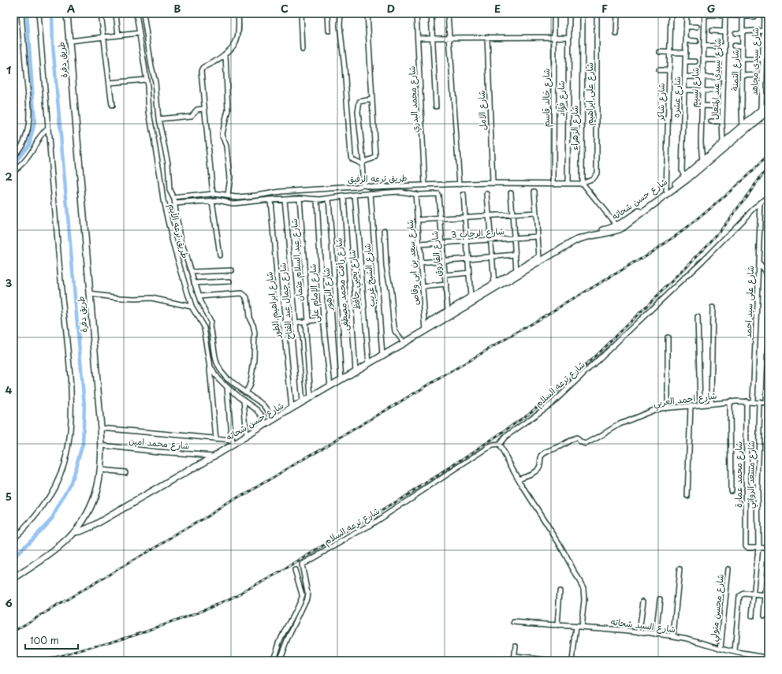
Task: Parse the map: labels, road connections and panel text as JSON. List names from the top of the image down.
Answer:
{
  "streets": {
    "main road": ["طريق دفرة", "شارع حسن شحاته"],
    "street": [
      "شارع سيدى مجاهد",
      "شارع التمنة",
      "شارع سيدى عبد المتعال",
      "شارع نسيم",
      "شارع على ابراهيم",
      "شارع عشره",
      "شارع خالد قاسم",
      "شارع فؤاد",
      "شارع محمد البدري",
      "شارع شاكر",
      "شارع الامل",
      "شارع الزهراء",
      "طريق ترعه الرفيق",
      "طريق ترعه الآيم",
      "شارع الرحاب 3",
      "شارع الفاروق",
      "شارع عبد السلام عثمان",
      "شارع سعد بن ابى وقاص",
      "شارع الشيخ غريب",
      "شارع يحيي حافظ",
      "شارع رأفت محمد مصطفى",
      "شارع الزهور",
      "شارع الإمام على",
      "شارع جمال عبد الفتاح",
      "شارع على سيد احمد",
      "شارع ابراهيم الطور",
      "شارع ترعه السلام",
      "شارع احمد العربي",
      "شارع محمد امين",
      "شارع محمد عمارة",
      "شارع مسعد الرواني",
      "شارع محسن متولي",
      "شارع السيد شحاته"
    ]
  },
  "crossings": [
    ["طريق دفرة", "شارع حسن شحاته"],
    ["طريق دفرة", "شارع محمد امين"],
    ["شارع سيدى مجاهد", "شارع حسن شحاته"],
    ["شارع التمنة", "شارع حسن شحاته"],
    ["شارع سيدى عبد المتعال", "شارع حسن شحاته"],
    ["شارع نسيم", "شارع حسن شحاته"],
    ["شارع على ابراهيم", "شارع الزهراء"],
    ["شارع على ابراهيم", "طريق ترعه الرفيق"],
    ["شارع عشره", "شارع حسن شحاته"],
    ["شارع خالد قاسم", "طريق ترعه الرفيق"],
    ["شارع فؤاد", "طريق ترعه الرفيق"],
    ["شارع محمد البدري", "طريق ترعه الرفيق"],
    ["شارع شاكر", "شارع حسن شحاته"],
    ["شارع الامل", "طريق ترعه الرفيق"],
    ["شارع الزهراء", "طريق ترعه الرفيق"],
    ["طريق ترعه الرفيق", "طريق ترعه الآيم"],
    ["طريق ترعه الرفيق", "شارع الفاروق"],
    ["طريق ترعه الرفيق", "شارع عبد السلام عثمان"],
    ["طريق ترعه الرفيق", "شارع سعد بن ابى وقاص"],
    ["طريق ترعه الرفيق", "شارع الشيخ غريب"],
    ["طريق ترعه الرفيق", "شارع يحيي حافظ"],
    ["طريق ترعه الرفيق", "شارع رأفت محمد مصطفى"],
    ["طريق ترعه الرفيق", "شارع الزهور"],
    ["طريق ترعه الرفيق", "شارع الإمام على"],
    ["طريق ترعه الرفيق", "شارع جمال عبد الفتاح"],
    ["طريق ترعه الرفيق", "شارع ابراهيم الطور"],
    ["شارع حسن شحاته", "طريق ترعه الآيم"],
    ["شارع حسن شحاته", "شارع الفاروق"],
    ["شارع حسن شحاته", "شارع عبد السلام عثمان"],
    ["شارع حسن شحاته", "شارع سعد بن ابى وقاص"],
    ["شارع حسن شحاته", "شارع الشيخ غريب"],
    ["شارع حسن شحاته", "شارع يحيي حافظ"],
    ["شارع حسن شحاته", "شارع رأفت محمد مصطفى"],
    ["شارع حسن شحاته", "شارع الزهور"],
    ["شارع حسن شحاته", "شارع الإمام على"],
    ["شارع حسن شحاته", "شارع جمال عبد الفتاح"],
    ["شارع حسن شحاته", "شارع ابراهيم الطور"],
    ["شارع حسن شحاته", "شارع محمد امين"],
    ["شارع الرحاب 3", "شارع الفاروق"],
    ["شارع الرحاب 3", "شارع سعد بن ابى وقاص"],
    ["شارع على سيد احمد", "شارع ترعه السلام"],
    ["شارع على سيد احمد", "شارع احمد العربي"],
    ["شارع احمد العربي", "شارع محمد عمارة"],
    ["شارع احمد العربي", "شارع مسعد الرواني"],
    ["شارع محمد عمارة", "شارع مسعد الرواني"],
    ["شارع محسن متولي", "شارع السيد شحاته"]
  ],
  "scale_bar": "100 m",
  "grid": {
    "columns": [
      "A",
      "B",
      "C",
      "D",
      "E",
      "F",
      "G"
    ],
    "rows": [
      "1",
      "2",
      "3",
      "4",
      "5",
      "6"
    ]
  }
}
